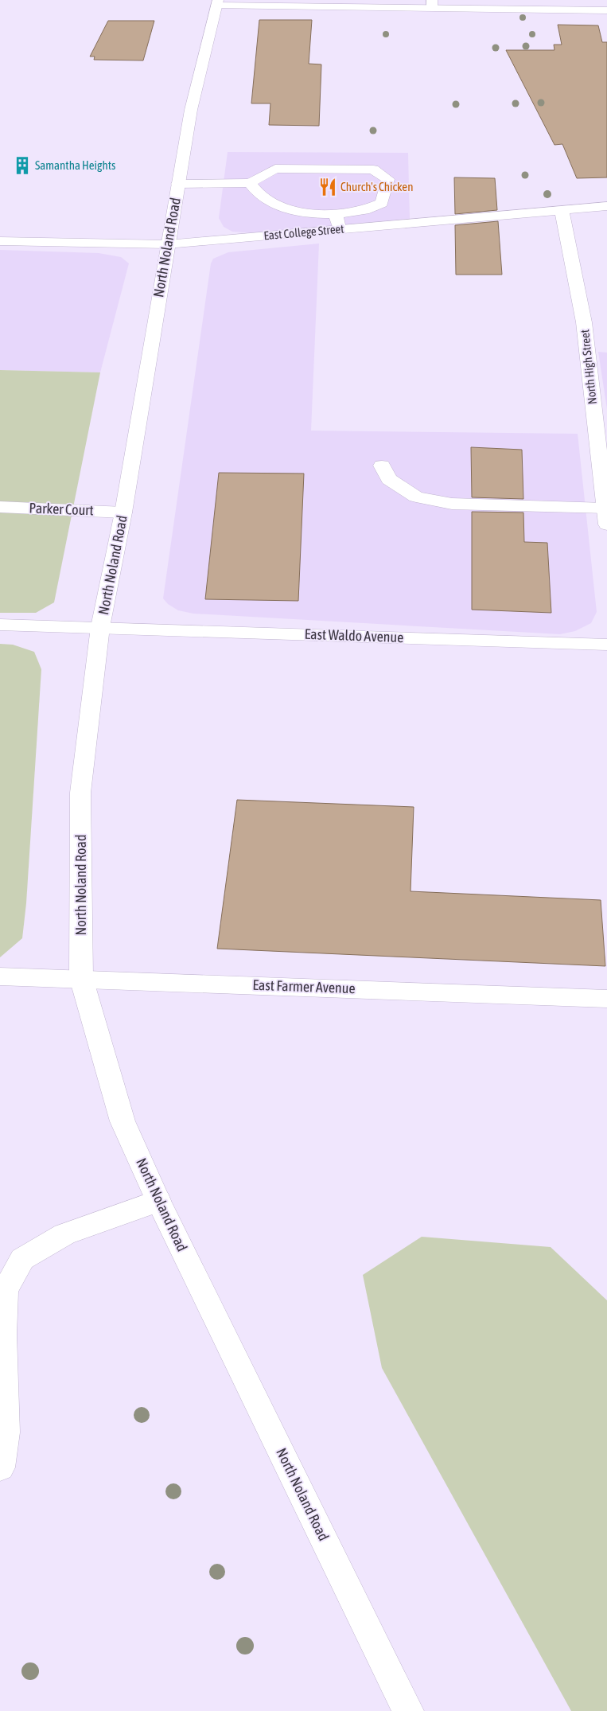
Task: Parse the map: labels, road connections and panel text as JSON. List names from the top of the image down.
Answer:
{
  "streets": {
    "street": [
      "East College Street",
      "North Noland Road",
      "North High Street",
      "Parker Court",
      "East Waldo Avenue",
      "East Farmer Avenue"
    ]
  },
  "crossings": [
    ["East College Street", "North Noland Road"],
    ["East College Street", "North High Street"],
    ["North Noland Road", "Parker Court"],
    ["North Noland Road", "East Waldo Avenue"],
    ["North Noland Road", "East Farmer Avenue"]
  ],
  "places": {
    "building": ["Samantha Heights"],
    "restaurant": ["Church's Chicken"]
  }
}
